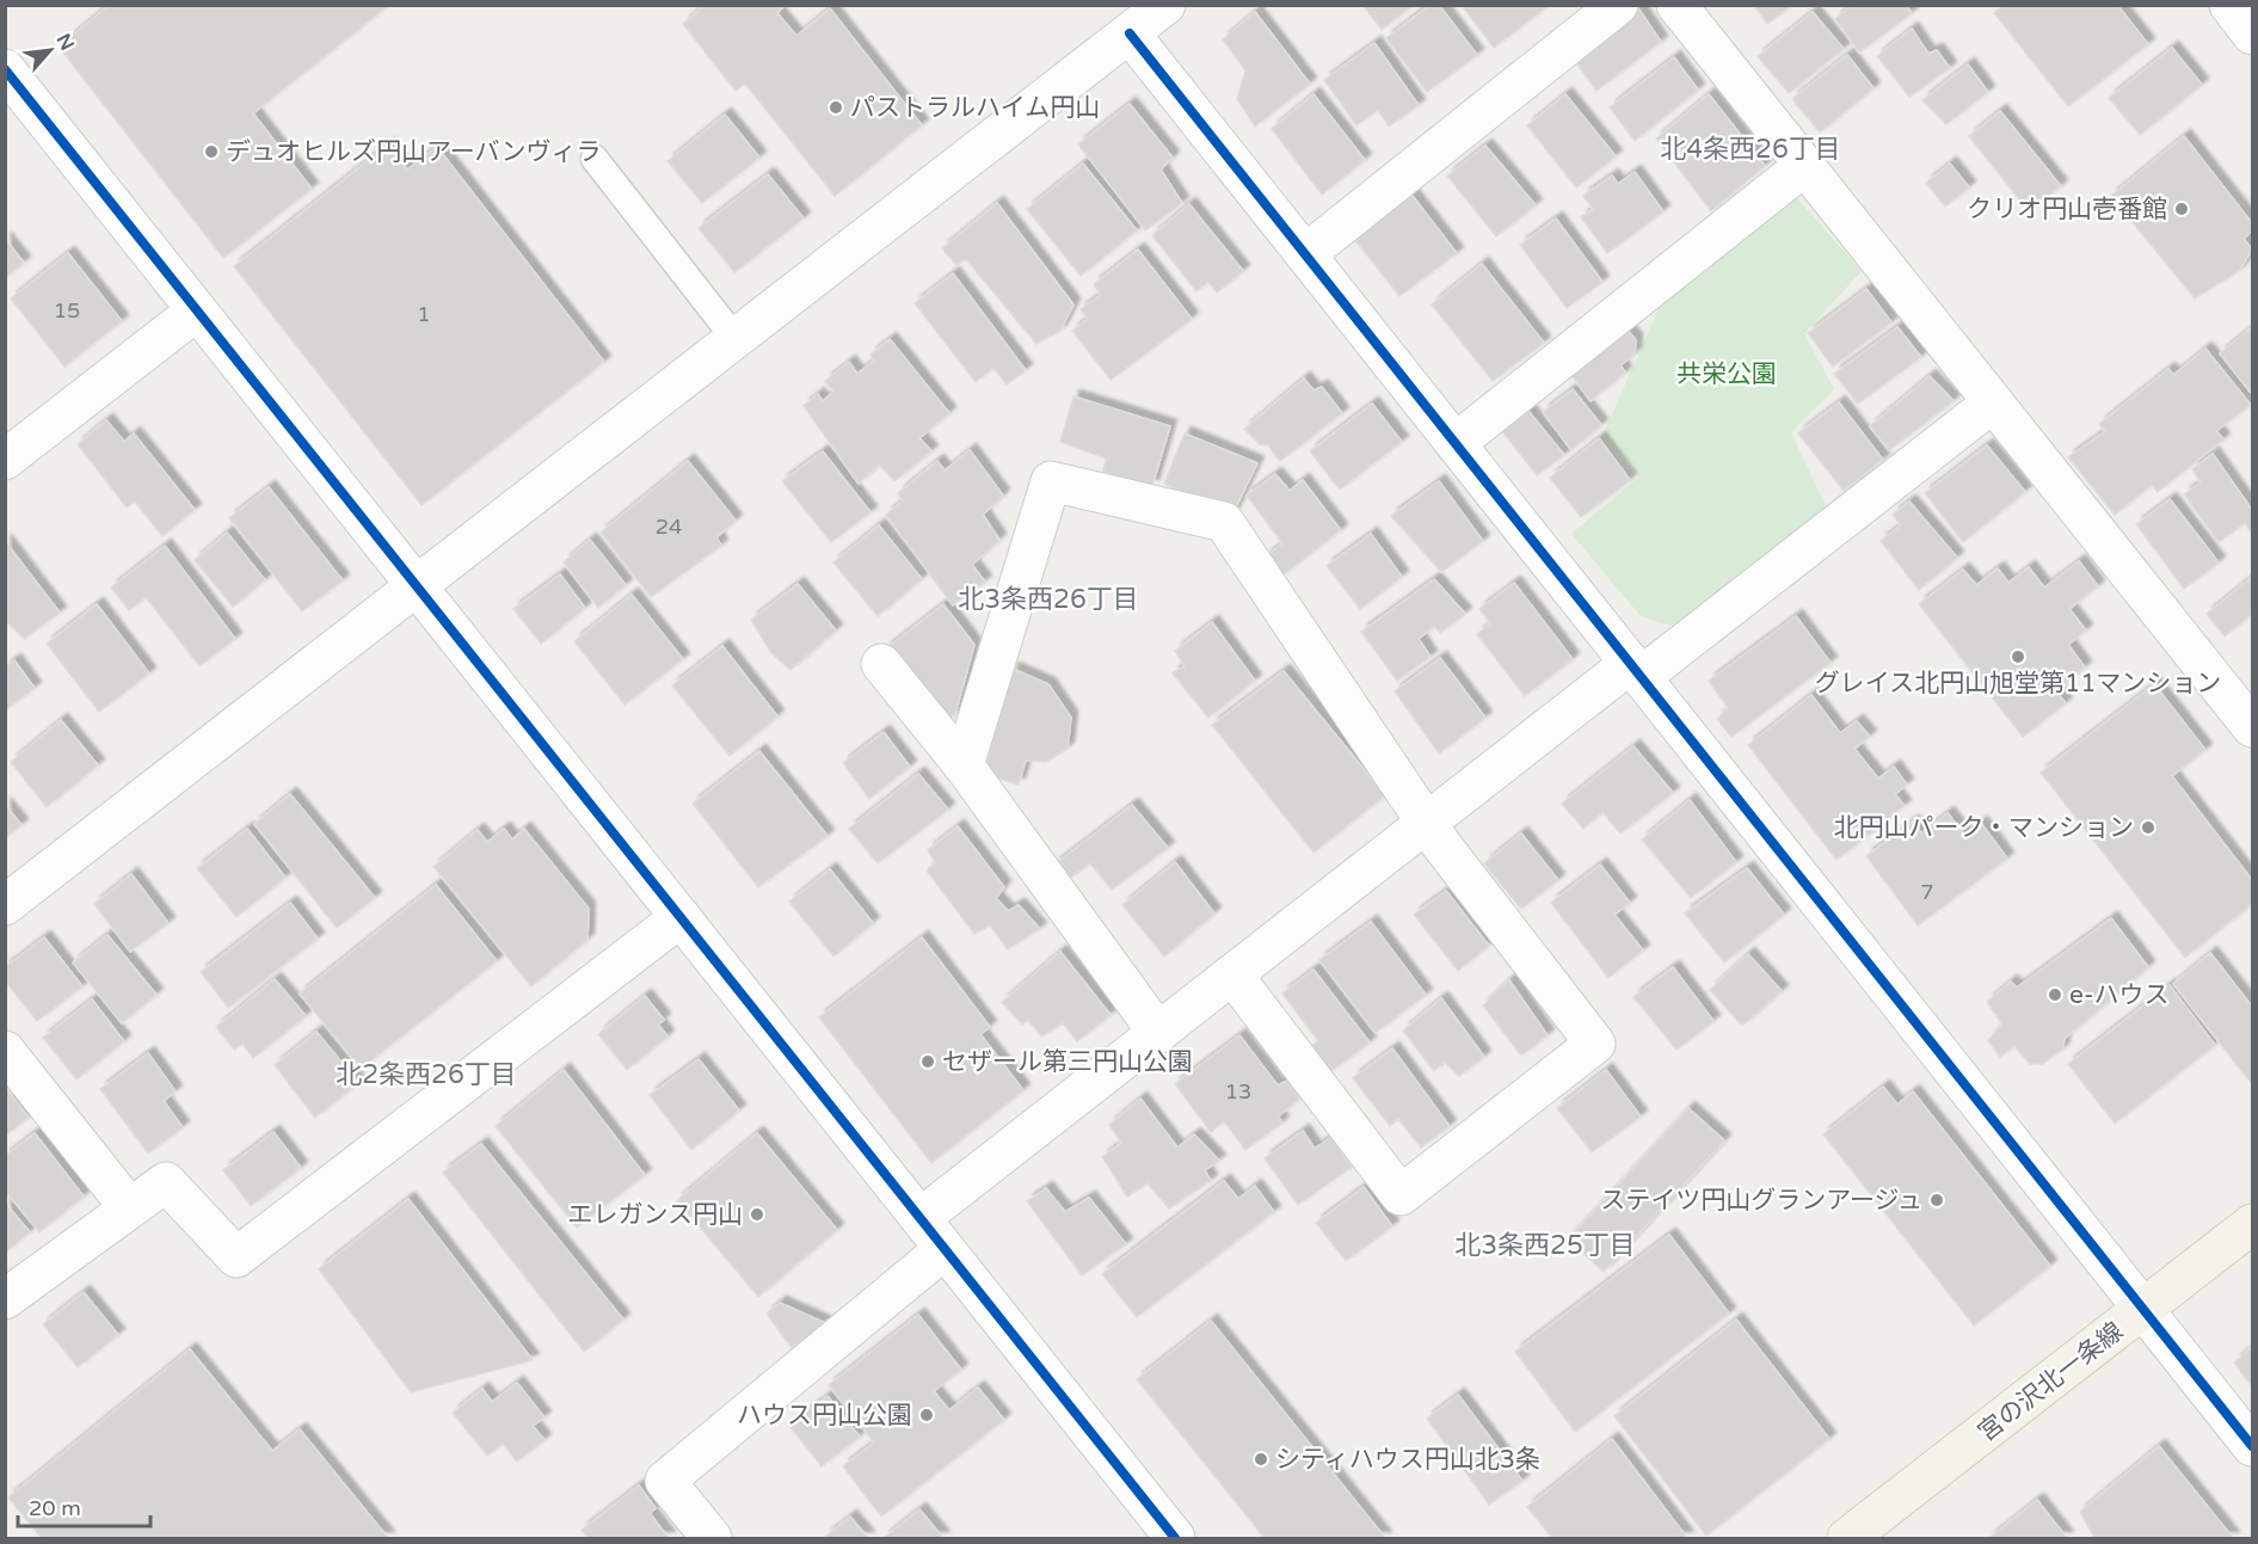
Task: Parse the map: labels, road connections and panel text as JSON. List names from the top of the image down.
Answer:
{
  "streets": {
    "main road": ["宮の沢北一条線"]
  },
  "districts": [
    "北4条西26丁目",
    "北3条西26丁目",
    "北2条西26丁目",
    "北3条西25丁目"
  ],
  "parks": ["共栄公園"],
  "places": [
    "パストラルハイム円山",
    "デュオヒルズ円山アーバンヴィラ",
    "クリオ円山壱番館",
    "グレイス北円山旭堂第11マンション",
    "北円山パーク・マンション",
    "e-ハウス",
    "セザール第三円山公園",
    "ステイツ円山グランアージュ",
    "エレガンス円山",
    "ハウス円山公園",
    "シティハウス円山北3条"
  ],
  "house_numbers": [
    "15",
    "1",
    "24",
    "7",
    "13"
  ],
  "scale_bar": "20 m",
  "north": "top right"
}
